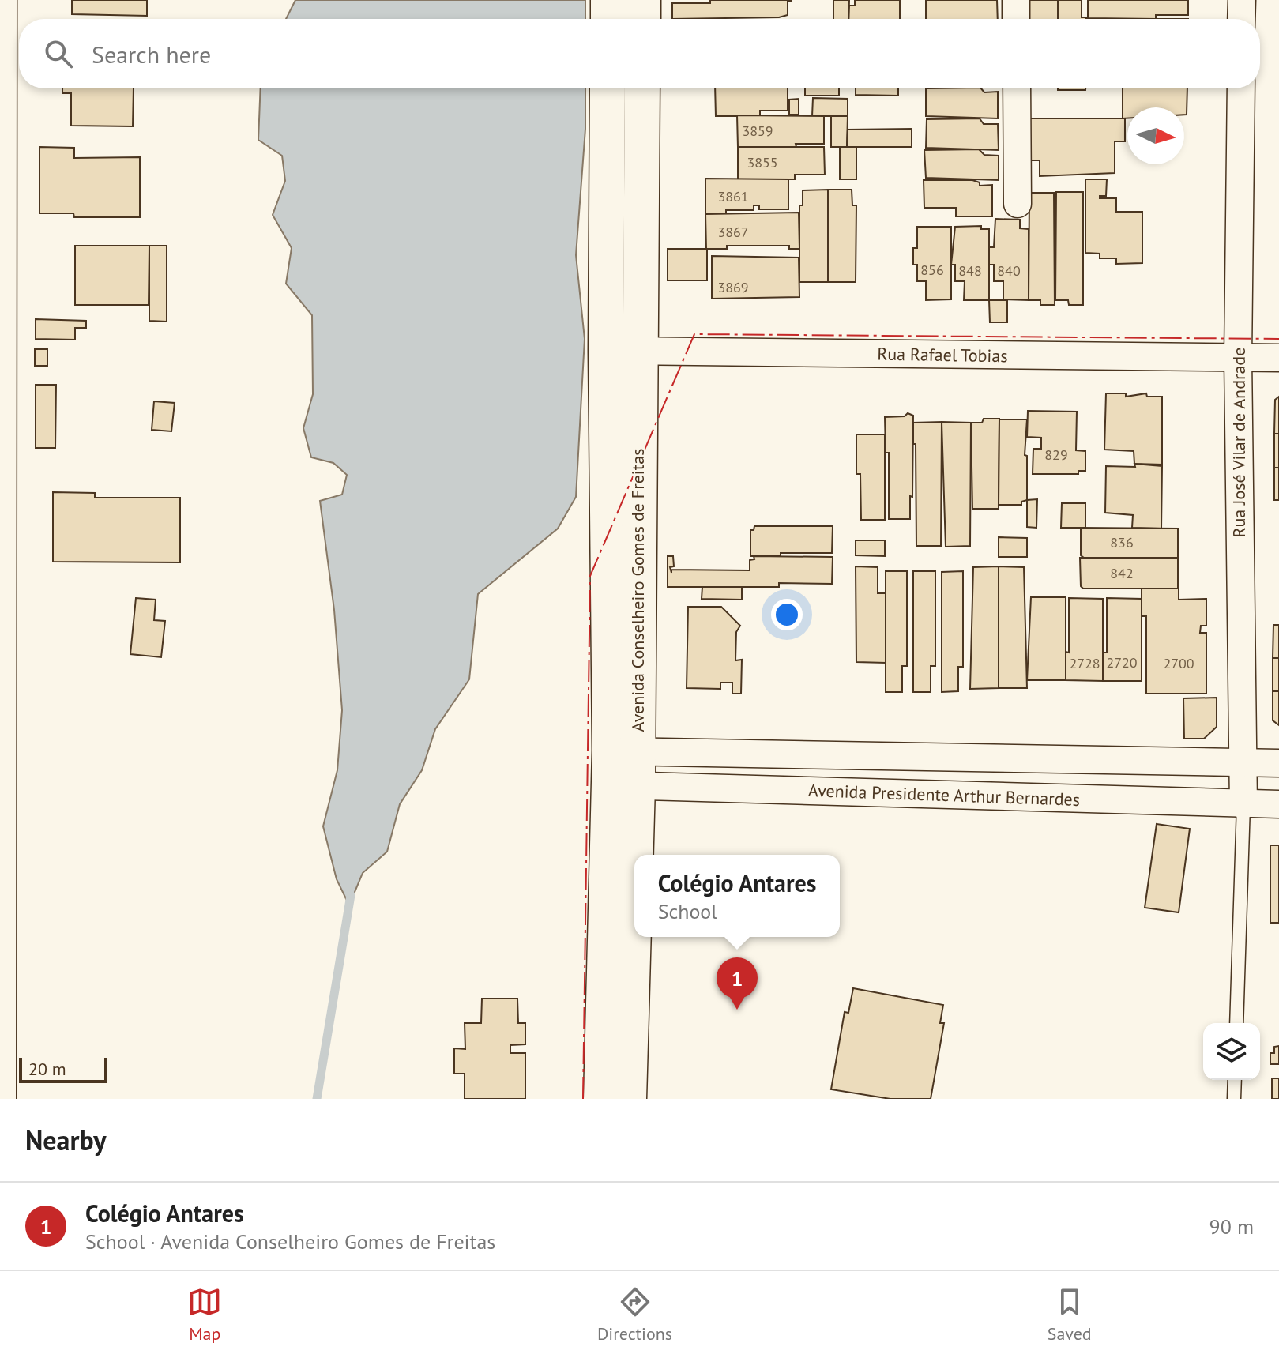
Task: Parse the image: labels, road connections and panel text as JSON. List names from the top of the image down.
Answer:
{
  "streets": {
    "street": [
      "Rua Rafael Tobias",
      "Rua José Vilar de Andrade",
      "Avenida Conselheiro Gomes de Freitas",
      "Avenida Presidente Arthur Bernardes"
    ]
  },
  "crossings": [
    ["Rua Rafael Tobias", "Rua José Vilar de Andrade"],
    ["Rua Rafael Tobias", "Avenida Conselheiro Gomes de Freitas"],
    ["Rua José Vilar de Andrade", "Avenida Presidente Arthur Bernardes"],
    ["Avenida Conselheiro Gomes de Freitas", "Avenida Presidente Arthur Bernardes"]
  ],
  "house_numbers": [
    "3859",
    "3855",
    "3861",
    "3867",
    "856",
    "848",
    "840",
    "3869",
    "829",
    "836",
    "842",
    "2720",
    "2728",
    "2700"
  ],
  "scale_bar": "20 m",
  "north": "right",
  "page": {
    "search": "Search here",
    "popup": ["Colégio Antares", "School"],
    "pins": "1",
    "scale": "20 m",
    "heading": "Nearby",
    "list": [
      {
        "mark": "1",
        "name": "Colégio Antares",
        "note": "School · Avenida Conselheiro Gomes de Freitas",
        "value": "90 m"
      }
    ],
    "nav": ["Map", "Directions", "Saved"]
  }
}
